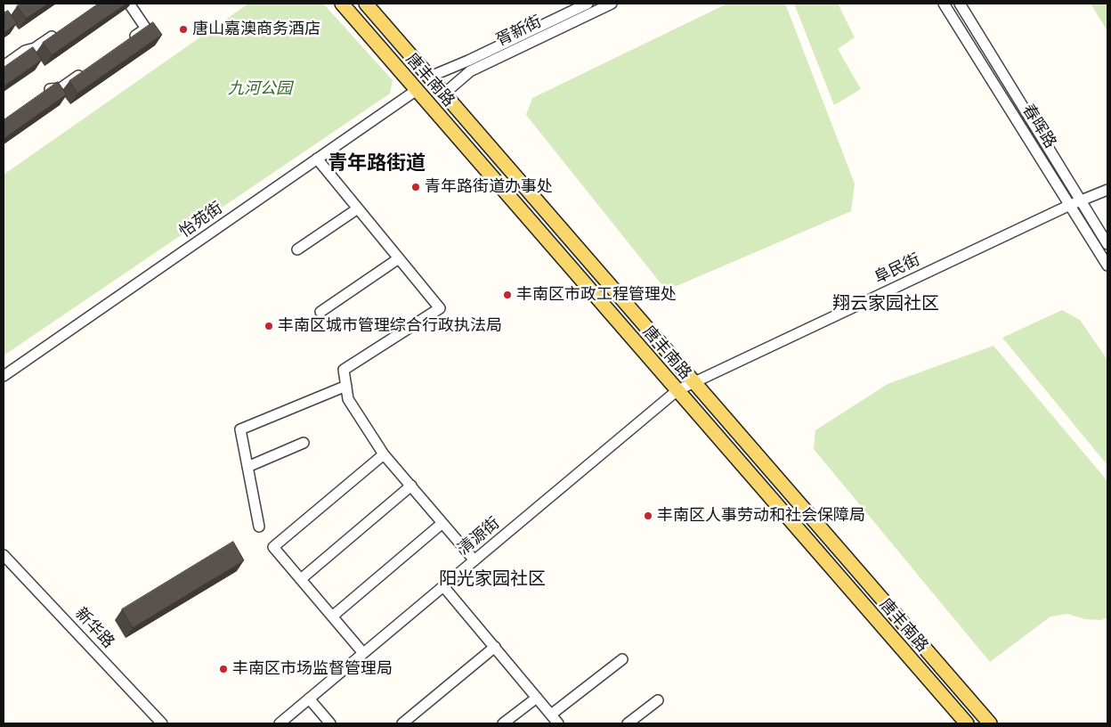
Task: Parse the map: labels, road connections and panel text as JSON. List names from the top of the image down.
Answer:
{
  "streets": {
    "main road": ["唐丰南路"],
    "street": [
      "胥新街",
      "春晖路",
      "怡苑街",
      "阜民街",
      "清源街",
      "新华路"
    ]
  },
  "crossings": [
    ["胥新街", "唐丰南路"],
    ["唐丰南路", "怡苑街"],
    ["唐丰南路", "阜民街"],
    ["唐丰南路", "清源街"],
    ["春晖路", "阜民街"],
    ["阜民街", "清源街"]
  ],
  "districts": ["青年路街道", "翔云家园社区", "阳光家园社区"],
  "parks": ["九河公园"],
  "places": [
    "唐山嘉澳商务酒店",
    "青年路街道办事处",
    "丰南区市政工程管理处",
    "丰南区城市管理综合行政执法局",
    "丰南区人事劳动和社会保障局",
    "丰南区市场监督管理局"
  ]
}
